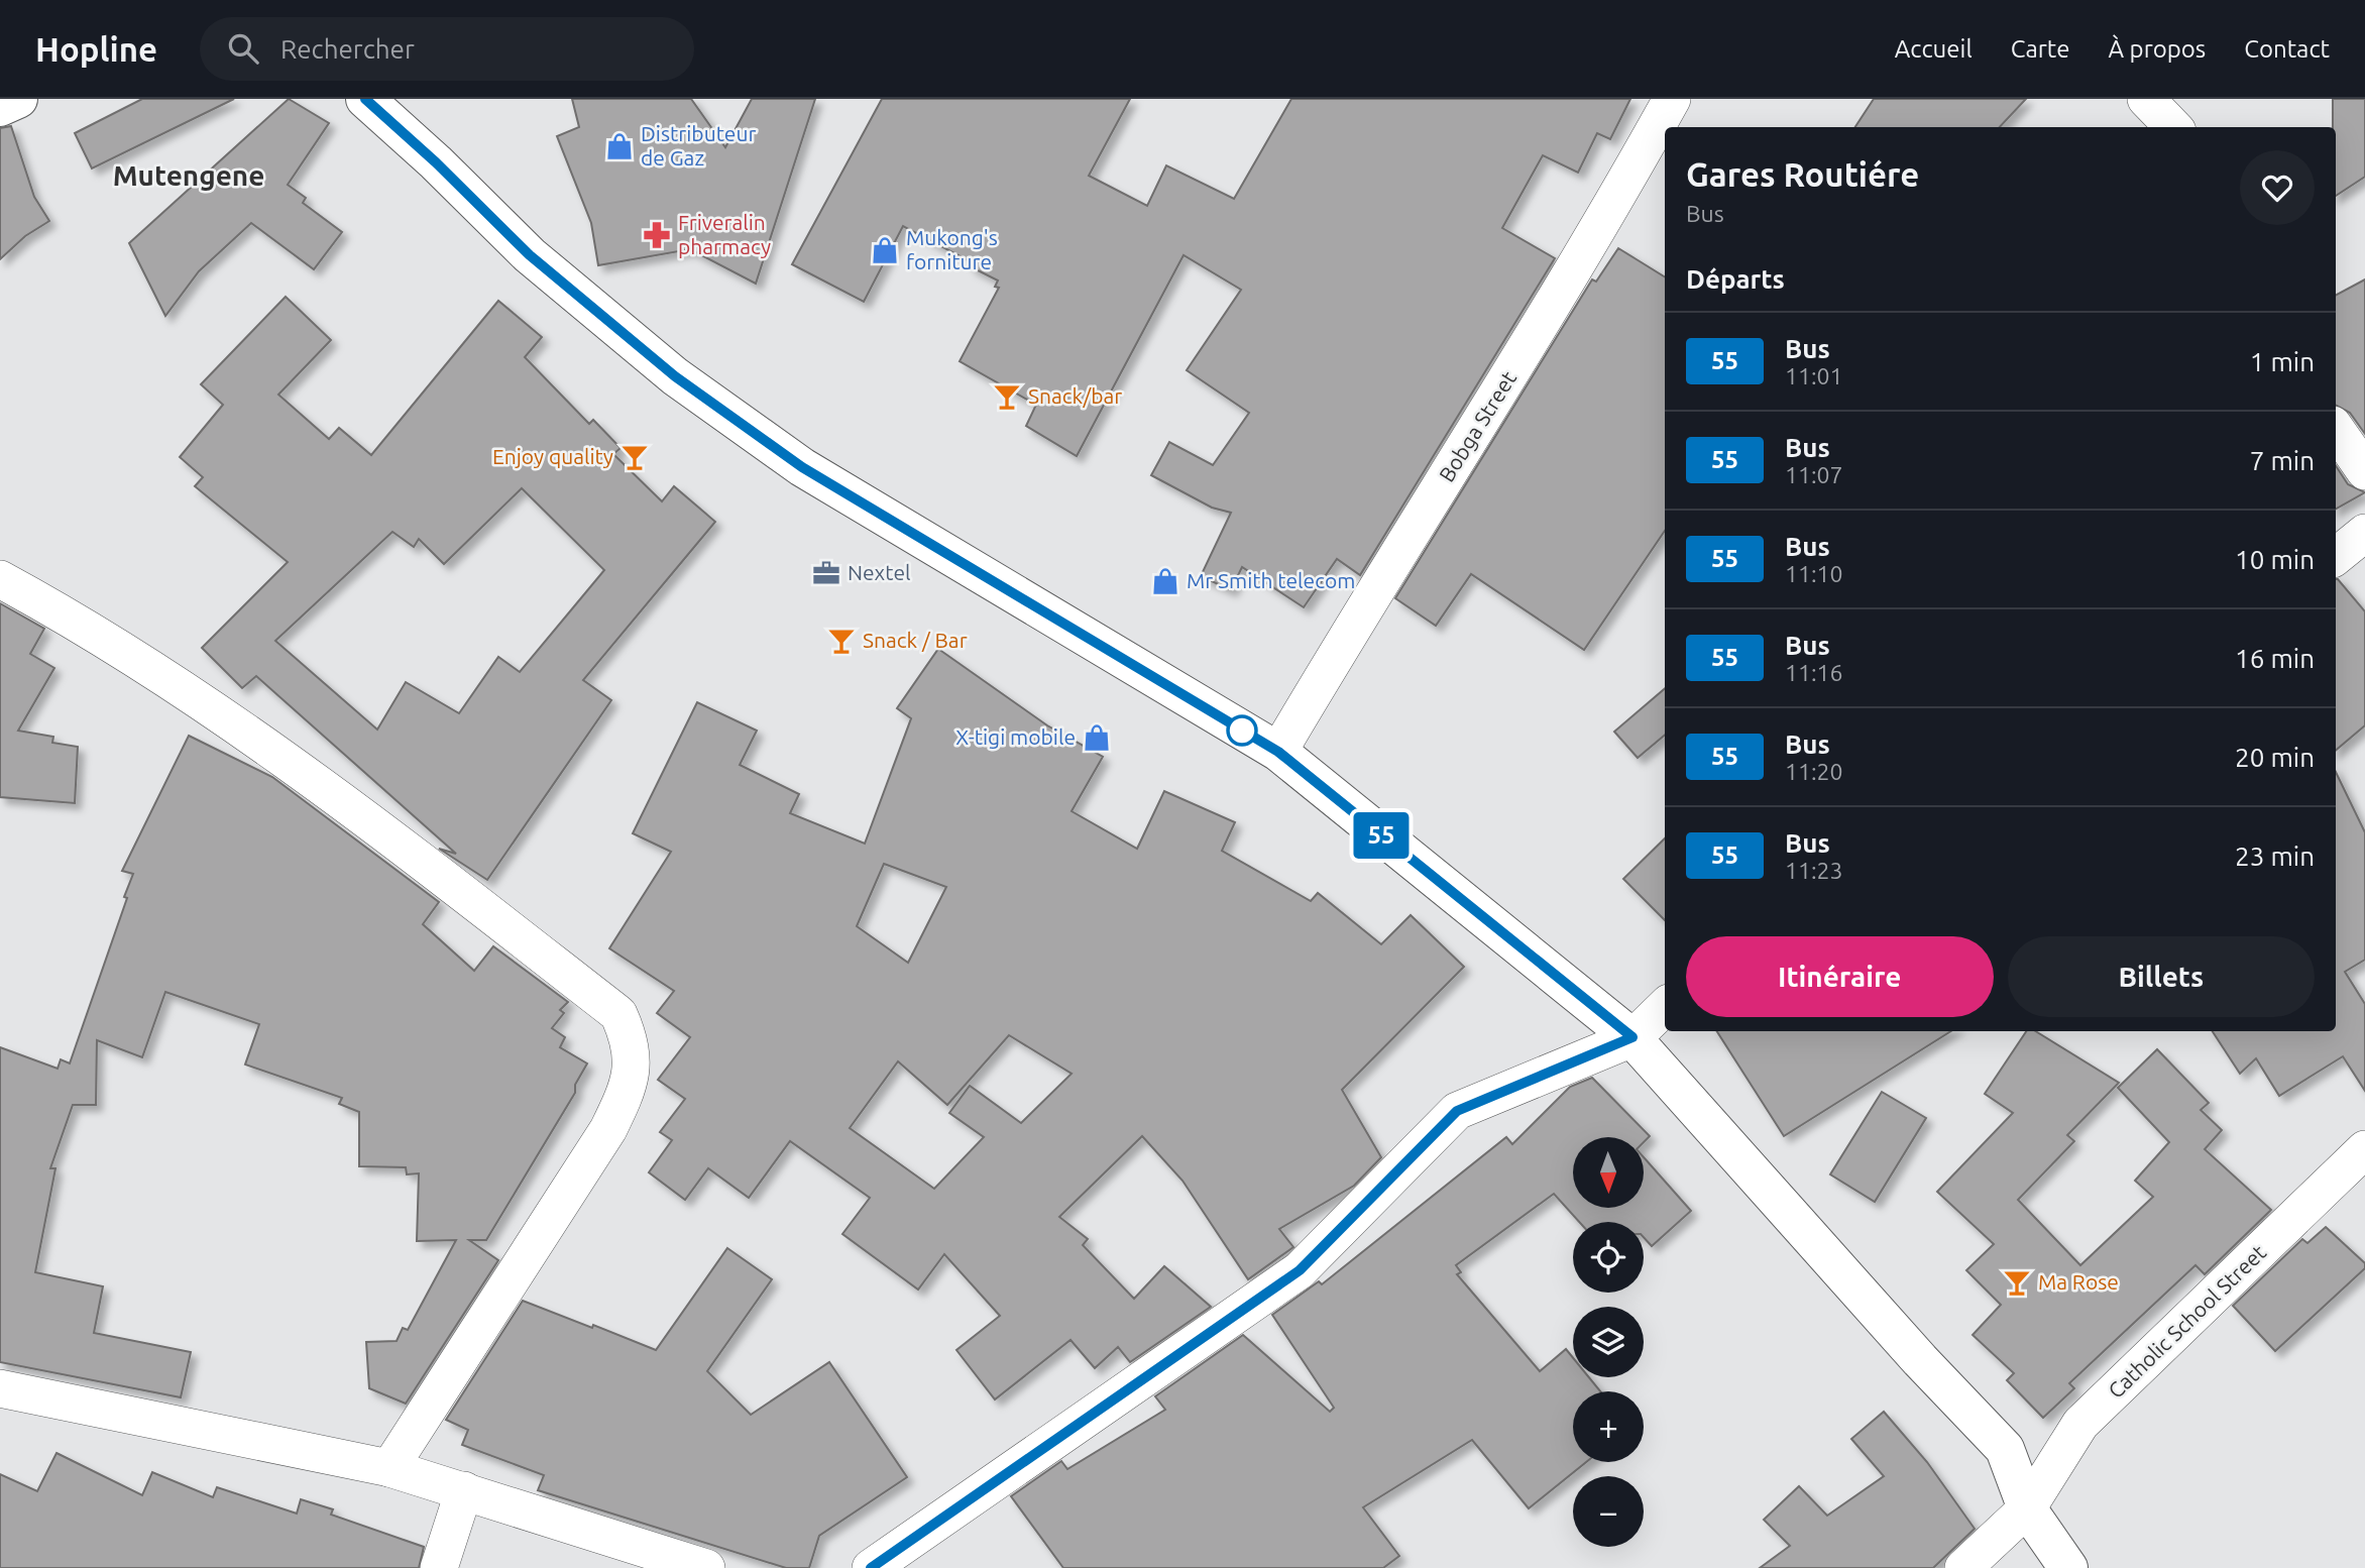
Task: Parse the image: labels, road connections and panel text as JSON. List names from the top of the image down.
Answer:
{
  "streets": {
    "street": ["Bobga Street", "Catholic School Street"]
  },
  "districts": ["Mutengene"],
  "places": {
    "shop": [
      "Distributeur de Gaz",
      "Mukong's forniture",
      "Mr Smith telecom",
      "X-tigi mobile"
    ],
    "pharmacy": ["Friveralin pharmacy"],
    "bar": [
      "Snack/bar",
      "Enjoy quality",
      "Snack / Bar",
      "Ma Rose"
    ],
    "office": ["Nextel"]
  },
  "lines": ["bus line 55"],
  "north": "bottom",
  "page": {
    "header": "Hopline",
    "search": "Rechercher",
    "nav": [
      "Accueil",
      "Carte",
      "À propos",
      "Contact"
    ],
    "on_map": "55",
    "heading": [
      ["Gares Routiére", "Bus"],
      "Départs"
    ],
    "list": [
      {
        "mark": "55",
        "name": "Bus",
        "note": "11:01",
        "value": "1 min"
      },
      {
        "mark": "55",
        "name": "Bus",
        "note": "11:07",
        "value": "7 min"
      },
      {
        "mark": "55",
        "name": "Bus",
        "note": "11:10",
        "value": "10 min"
      },
      {
        "mark": "55",
        "name": "Bus",
        "note": "11:16",
        "value": "16 min"
      },
      {
        "mark": "55",
        "name": "Bus",
        "note": "11:20",
        "value": "20 min"
      },
      {
        "mark": "55",
        "name": "Bus",
        "note": "11:23",
        "value": "23 min"
      }
    ],
    "buttons": ["Itinéraire", "Billets"],
    "map_buttons": ["+", "−"]
  }
}
